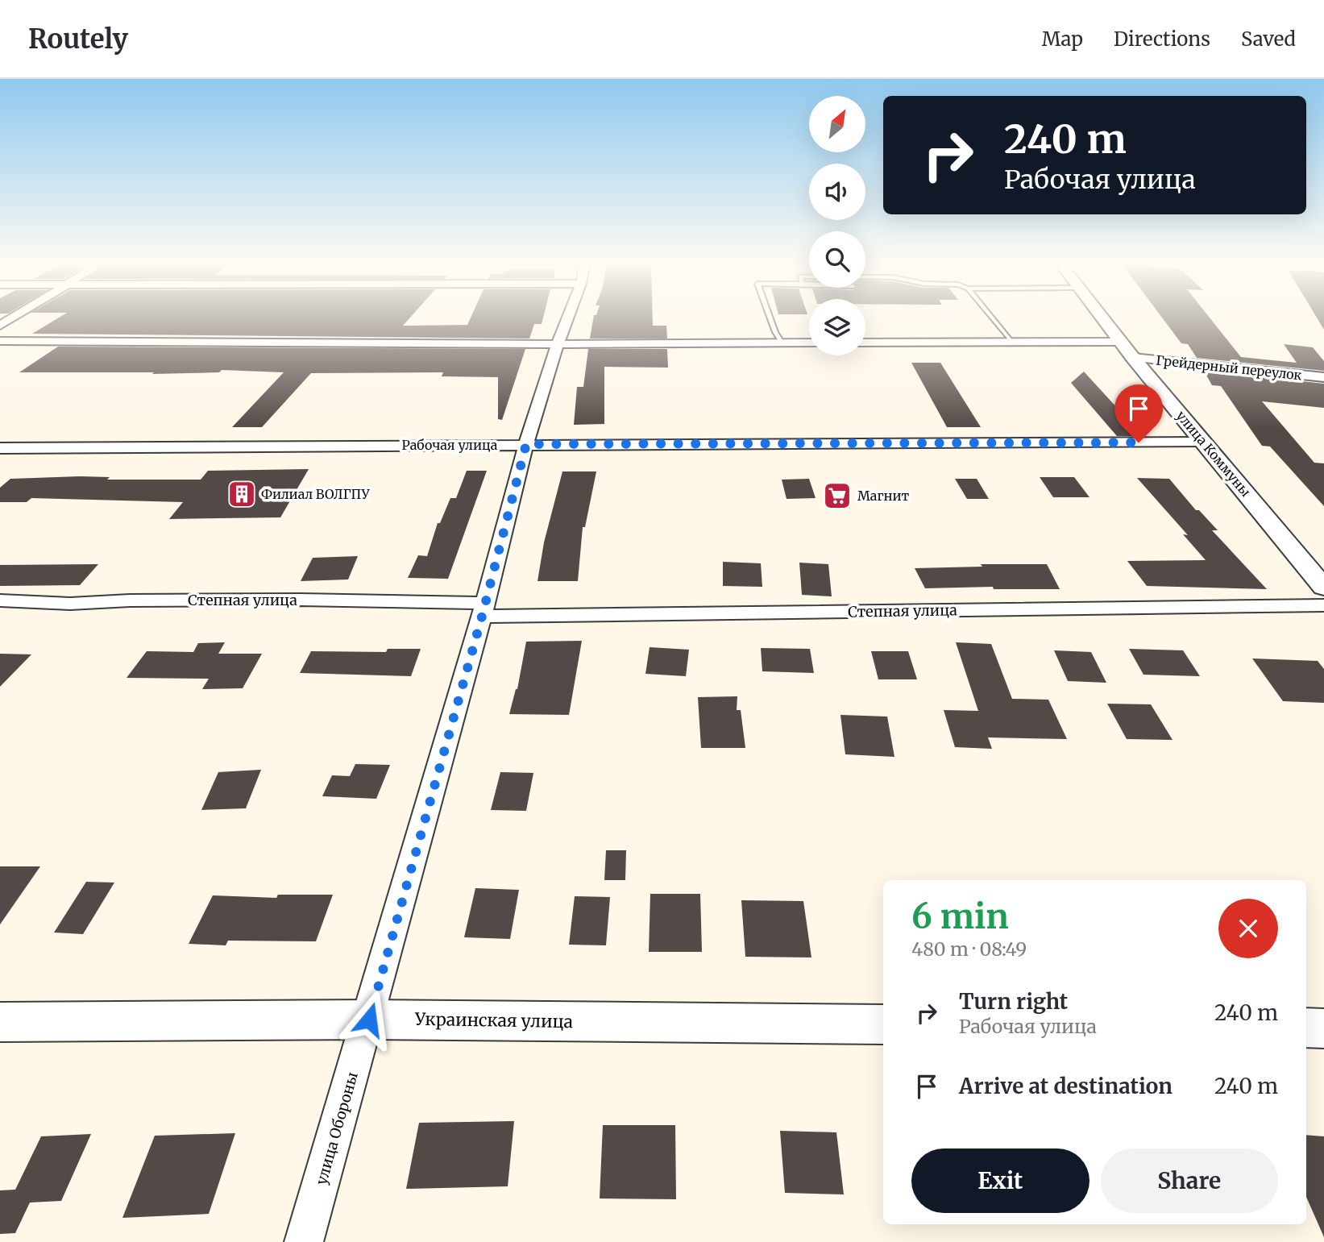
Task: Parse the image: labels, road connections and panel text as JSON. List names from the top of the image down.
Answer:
{
  "streets": {
    "street": [
      "Грейдерный переулок",
      "Рабочая улица",
      "улица Коммуны",
      "Степная улица",
      "Украинская улица",
      "улица Обороны"
    ]
  },
  "crossings": [
    ["Грейдерный переулок", "улица Коммуны"],
    ["Рабочая улица", "улица Коммуны"],
    ["Рабочая улица", "улица Обороны"],
    ["Степная улица", "улица Обороны"],
    ["Украинская улица", "улица Обороны"]
  ],
  "places": {
    "building": ["Филиал ВОЛГПУ"],
    "supermarket": ["Магнит"]
  },
  "north": "top right",
  "page": {
    "header": "Routely",
    "nav": ["Map", "Directions", "Saved"],
    "turn": ["240 m", "Рабочая улица"],
    "heading": ["6 min", "480 m · 08:49"],
    "list": [
      {
        "name": "Turn right",
        "note": "Рабочая улица",
        "value": "240 m"
      },
      {
        "name": "Arrive at destination",
        "value": "240 m"
      }
    ],
    "buttons": ["Exit", "Share"]
  }
}
